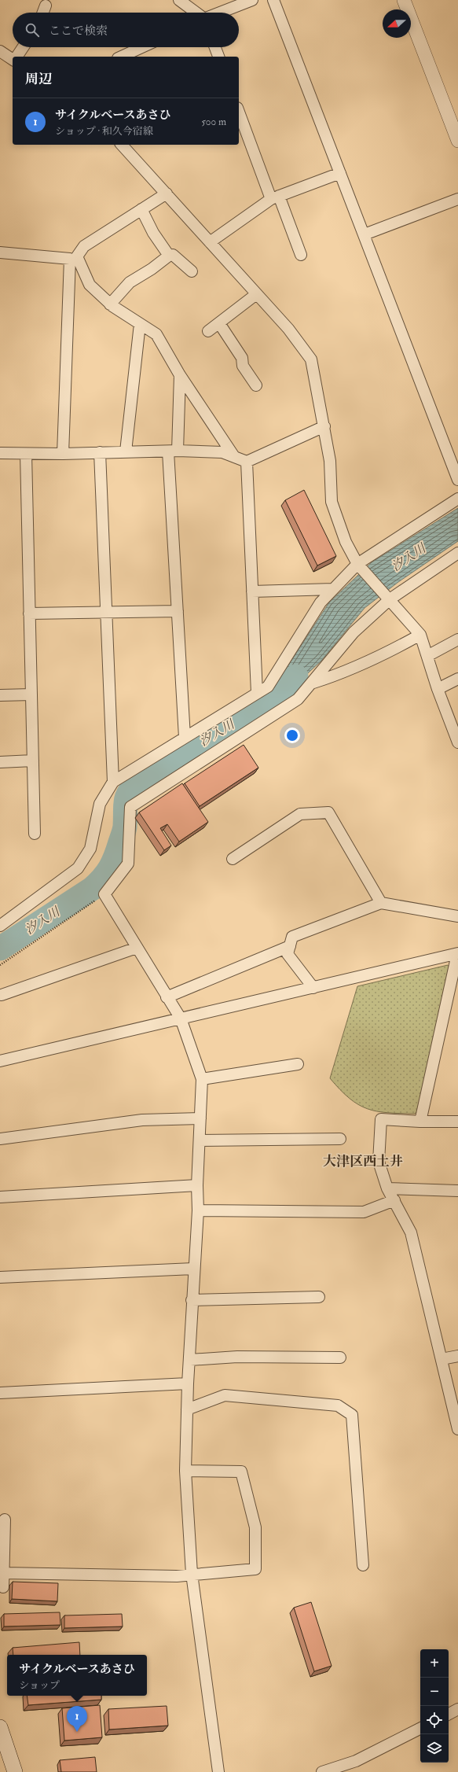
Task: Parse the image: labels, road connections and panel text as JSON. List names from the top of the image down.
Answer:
{
  "districts": ["大津区西土井"],
  "water": ["汐入川"],
  "north": "left",
  "page": {
    "search": "ここで検索",
    "heading": "周辺",
    "list": [
      {
        "mark": "1",
        "name": "サイクルベースあさひ",
        "note": "ショップ · 和久今宿線",
        "value": "500 m"
      }
    ],
    "map_buttons": ["+", "−"],
    "popup": ["サイクルベースあさひ", "ショップ"],
    "pins": "1"
  }
}
